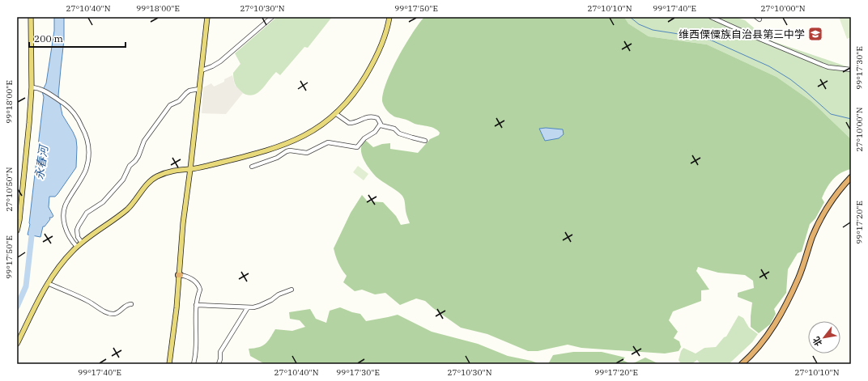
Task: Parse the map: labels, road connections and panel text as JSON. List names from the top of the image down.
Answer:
{
  "water": ["永春河"],
  "places": {
    "school or university": ["维西傈僳族自治县第三中学"]
  },
  "scale_bar": "200 m",
  "north": "bottom left",
  "coordinates": [
    "27°10'40\"N",
    "99°18'00\"E",
    "27°10'30\"N",
    "99°17'50\"E",
    "27°10'10\"N",
    "99°17'40\"E",
    "27°10'00\"N",
    "99°17'30\"E",
    "27°10'50\"N",
    "99°17'20\"E"
  ]
}
